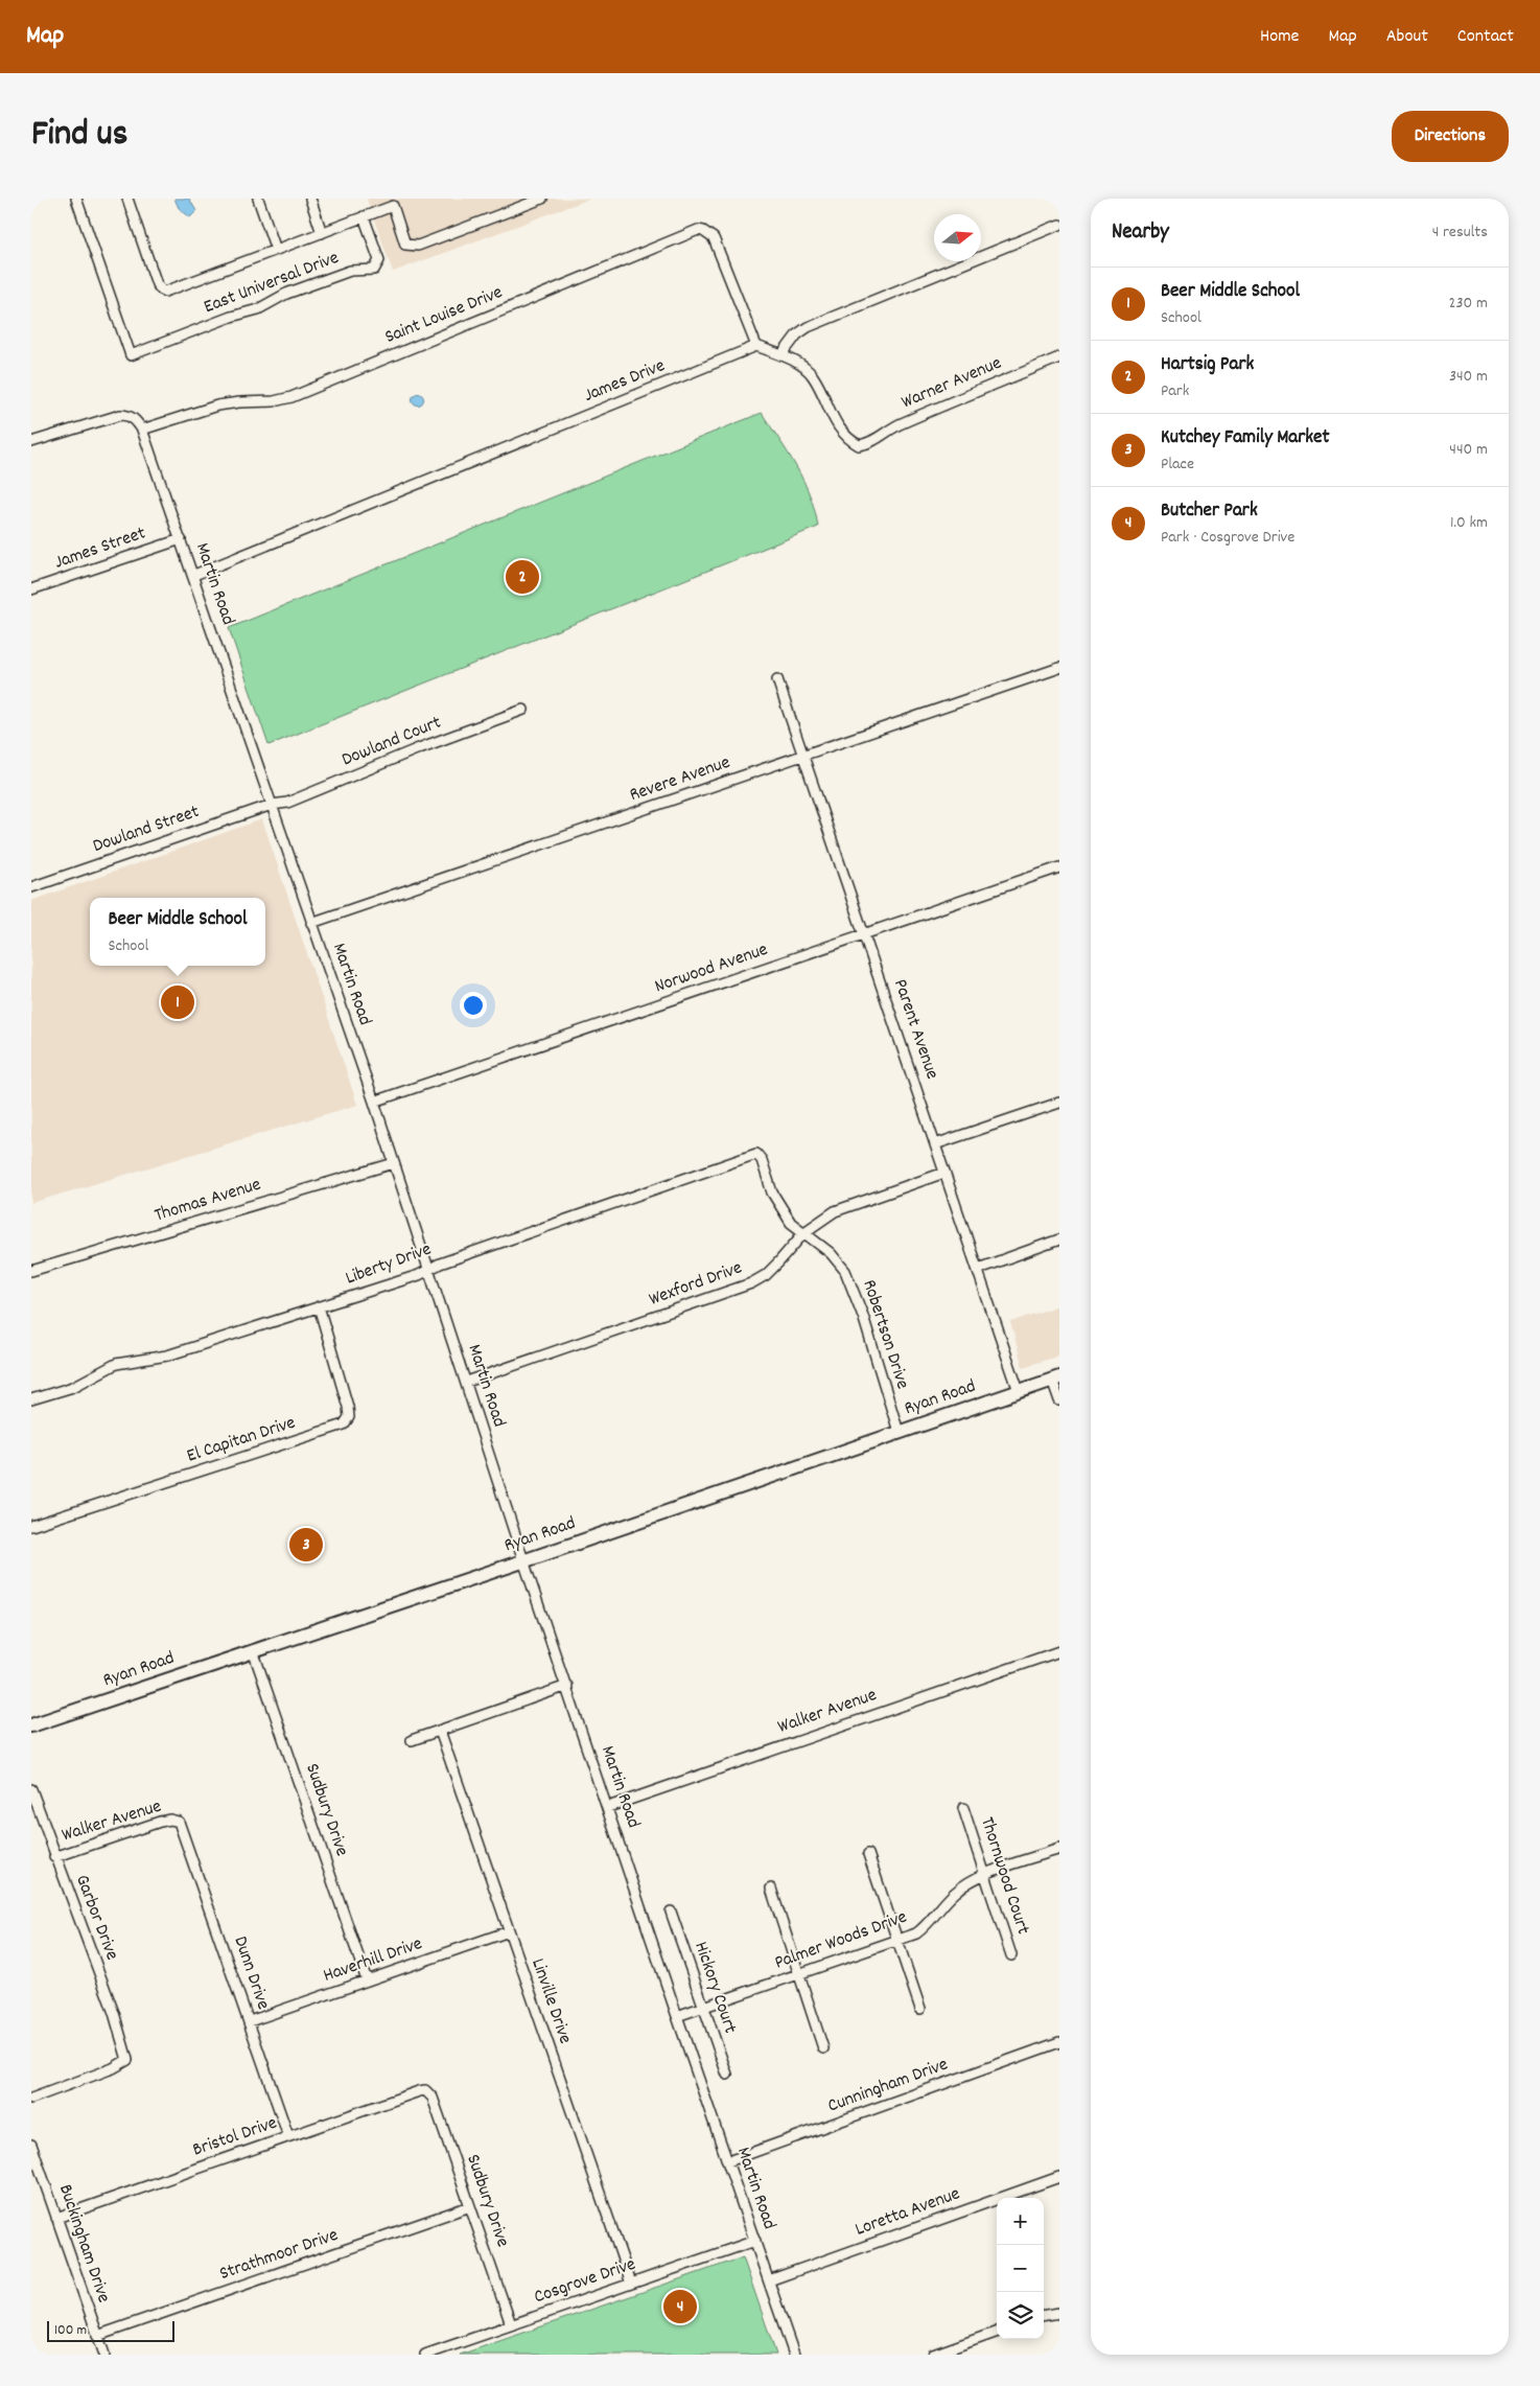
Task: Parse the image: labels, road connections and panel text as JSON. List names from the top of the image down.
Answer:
{
  "streets": {
    "main road": ["Ryan Road"],
    "street": [
      "East Universal Drive",
      "Saint Louise Drive",
      "James Drive",
      "Warner Avenue",
      "James Street",
      "Martin Road",
      "Dowland Court",
      "Revere Avenue",
      "Dowland Street",
      "Norwood Avenue",
      "Parent Avenue",
      "Thomas Avenue",
      "Liberty Drive",
      "Wexford Drive",
      "Robertson Drive",
      "El Capitan Drive",
      "Walker Avenue",
      "Sudbury Drive",
      "Thornwood Court",
      "Garbor Drive",
      "Palmer Woods Drive",
      "Haverhill Drive",
      "Dunn Drive",
      "Hickory Court",
      "Linville Drive",
      "Cunningham Drive",
      "Bristol Drive",
      "Loretta Avenue",
      "Buckingham Drive",
      "Strathmoor Drive",
      "Cosgrove Drive"
    ]
  },
  "crossings": [
    ["Saint Louise Drive", "James Drive"],
    ["Saint Louise Drive", "Martin Road"],
    ["James Drive", "Martin Road"],
    ["James Street", "Martin Road"],
    ["Martin Road", "Dowland Court"],
    ["Martin Road", "Revere Avenue"],
    ["Martin Road", "Dowland Street"],
    ["Martin Road", "Norwood Avenue"],
    ["Martin Road", "Thomas Avenue"],
    ["Martin Road", "Liberty Drive"],
    ["Martin Road", "Wexford Drive"],
    ["Martin Road", "Ryan Road"],
    ["Martin Road", "Walker Avenue"],
    ["Martin Road", "Palmer Woods Drive"],
    ["Martin Road", "Cunningham Drive"],
    ["Martin Road", "Loretta Avenue"],
    ["Martin Road", "Cosgrove Drive"],
    ["Dowland Court", "Dowland Street"],
    ["Revere Avenue", "Parent Avenue"],
    ["Norwood Avenue", "Parent Avenue"],
    ["Parent Avenue", "Wexford Drive"],
    ["Parent Avenue", "Ryan Road"],
    ["Liberty Drive", "Robertson Drive"],
    ["Liberty Drive", "El Capitan Drive"],
    ["Wexford Drive", "Robertson Drive"],
    ["Robertson Drive", "Ryan Road"],
    ["Ryan Road", "Sudbury Drive"],
    ["Walker Avenue", "Garbor Drive"],
    ["Walker Avenue", "Dunn Drive"],
    ["Sudbury Drive", "Haverhill Drive"],
    ["Sudbury Drive", "Bristol Drive"],
    ["Sudbury Drive", "Strathmoor Drive"],
    ["Sudbury Drive", "Cosgrove Drive"],
    ["Thornwood Court", "Palmer Woods Drive"],
    ["Palmer Woods Drive", "Hickory Court"],
    ["Haverhill Drive", "Dunn Drive"],
    ["Haverhill Drive", "Linville Drive"],
    ["Dunn Drive", "Bristol Drive"],
    ["Linville Drive", "Cosgrove Drive"],
    ["Bristol Drive", "Buckingham Drive"],
    ["Buckingham Drive", "Strathmoor Drive"]
  ],
  "scale_bar": "100 m",
  "north": "right",
  "page": {
    "header": "Map",
    "nav": [
      "Home",
      "Map",
      "About",
      "Contact"
    ],
    "title": "Find us",
    "buttons": "Directions",
    "heading": ["Nearby", "4 results"],
    "list": [
      {
        "mark": "1",
        "name": "Beer Middle School",
        "note": "School",
        "value": "230 m"
      },
      {
        "mark": "2",
        "name": "Hartsig Park",
        "note": "Park",
        "value": "340 m"
      },
      {
        "mark": "3",
        "name": "Kutchey Family Market",
        "note": "Place",
        "value": "440 m"
      },
      {
        "mark": "4",
        "name": "Butcher Park",
        "note": "Park · Cosgrove Drive",
        "value": "1.0 km"
      }
    ],
    "pins": [
      "2",
      "1",
      "3",
      "4"
    ],
    "popup": ["Beer Middle School", "School"],
    "map_buttons": ["+", "−"],
    "scale": "100 m"
  }
}
